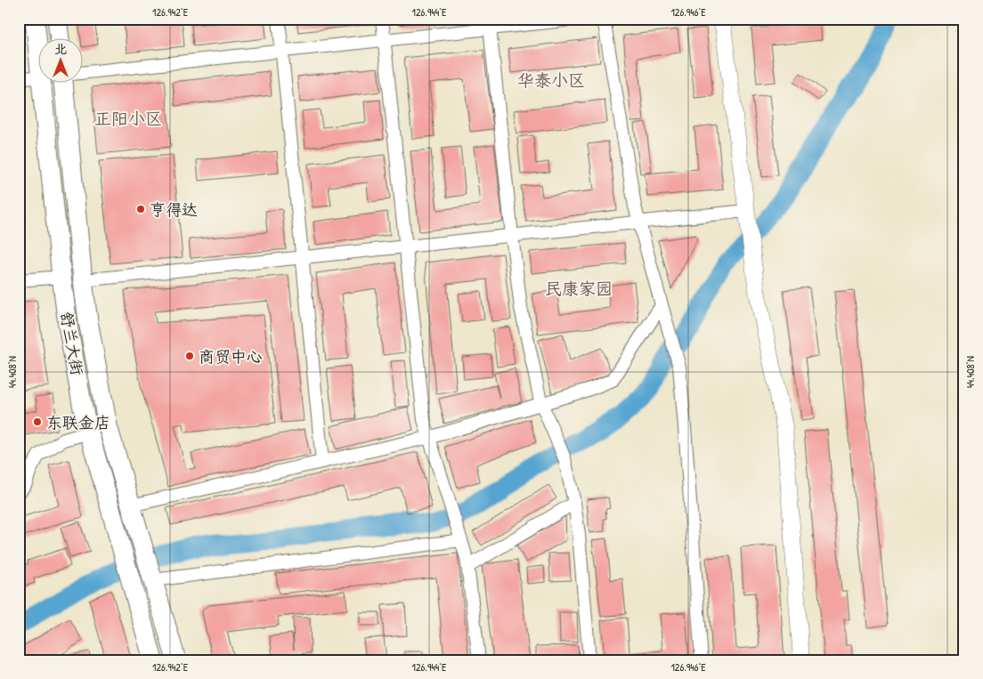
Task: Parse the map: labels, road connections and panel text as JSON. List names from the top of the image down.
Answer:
{
  "streets": {
    "main road": ["舒兰大街"]
  },
  "districts": ["华泰小区", "正阳小区", "民康家园"],
  "places": ["亨得达", "商贸中心", "东联金店"],
  "north": "top",
  "coordinates": [
    "126.942°E",
    "126.944°E",
    "126.946°E",
    "44.408°N"
  ]
}
